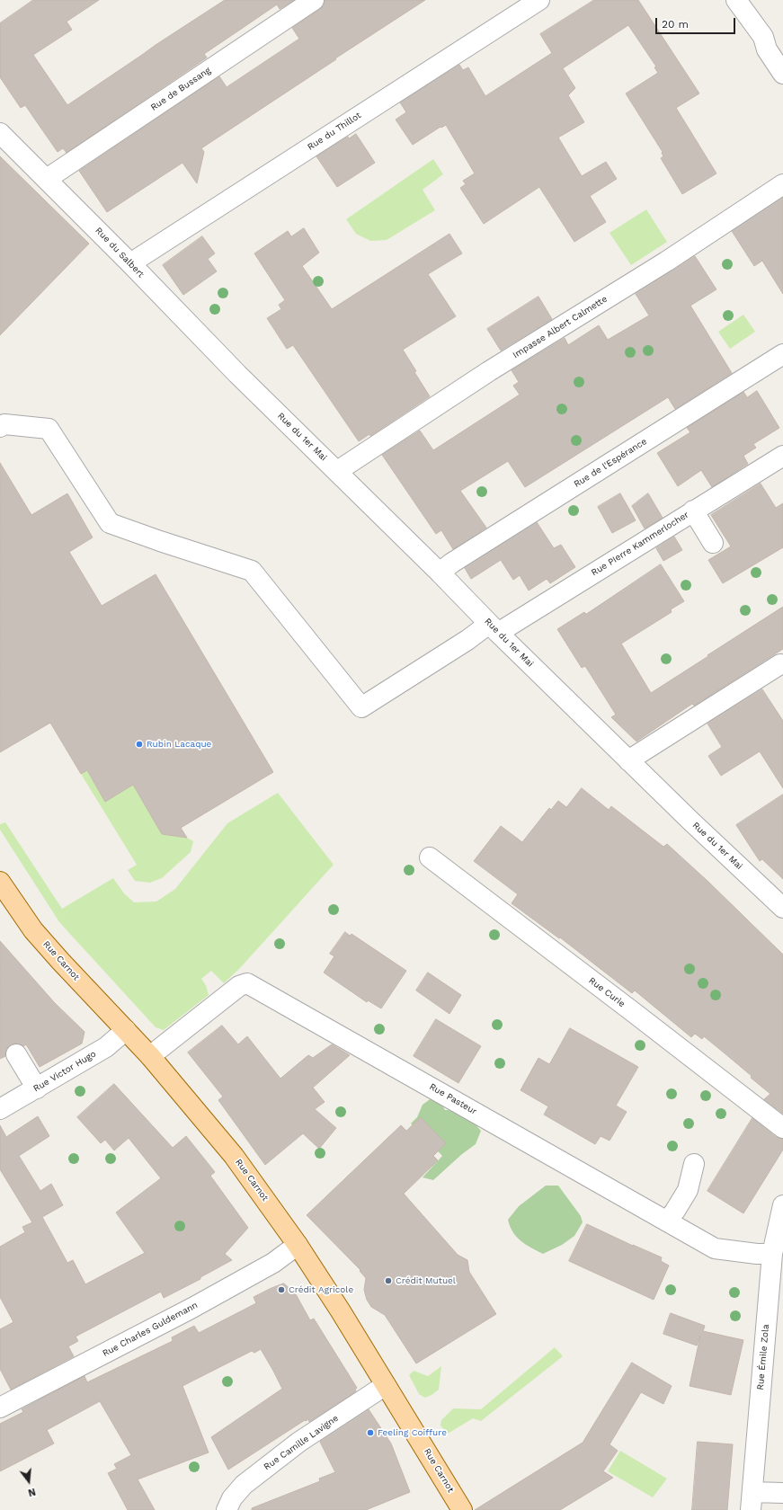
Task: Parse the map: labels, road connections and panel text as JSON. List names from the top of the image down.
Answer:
{
  "streets": {
    "main road": ["Rue Carnot"],
    "street": [
      "Rue de Bussang",
      "Rue du Thillot",
      "Rue du Salbert",
      "Impasse Albert Calmette",
      "Rue du 1er Mai",
      "Rue de l'Espérance",
      "Rue PIerre Kammerlocher",
      "Rue Curie",
      "Rue Victor Hugo",
      "Rue Pasteur",
      "Rue Charles Guldemann",
      "Rue Émile Zola",
      "Rue Camille Lavigne"
    ]
  },
  "crossings": [
    ["Rue de Bussang", "Rue du Salbert"],
    ["Rue du Thillot", "Rue du Salbert"],
    ["Rue du Salbert", "Rue du 1er Mai"],
    ["Impasse Albert Calmette", "Rue du 1er Mai"],
    ["Rue du 1er Mai", "Rue de l'Espérance"],
    ["Rue du 1er Mai", "Rue PIerre Kammerlocher"],
    ["Rue Carnot", "Rue Victor Hugo"],
    ["Rue Carnot", "Rue Pasteur"],
    ["Rue Carnot", "Rue Charles Guldemann"],
    ["Rue Carnot", "Rue Camille Lavigne"],
    ["Rue Pasteur", "Rue Émile Zola"]
  ],
  "places": [
    "Rubin Lacaque",
    "Crédit Mutuel",
    "Crédit Agricole",
    "Feeling Coiffure"
  ],
  "scale_bar": "20 m",
  "north": "bottom"
}
